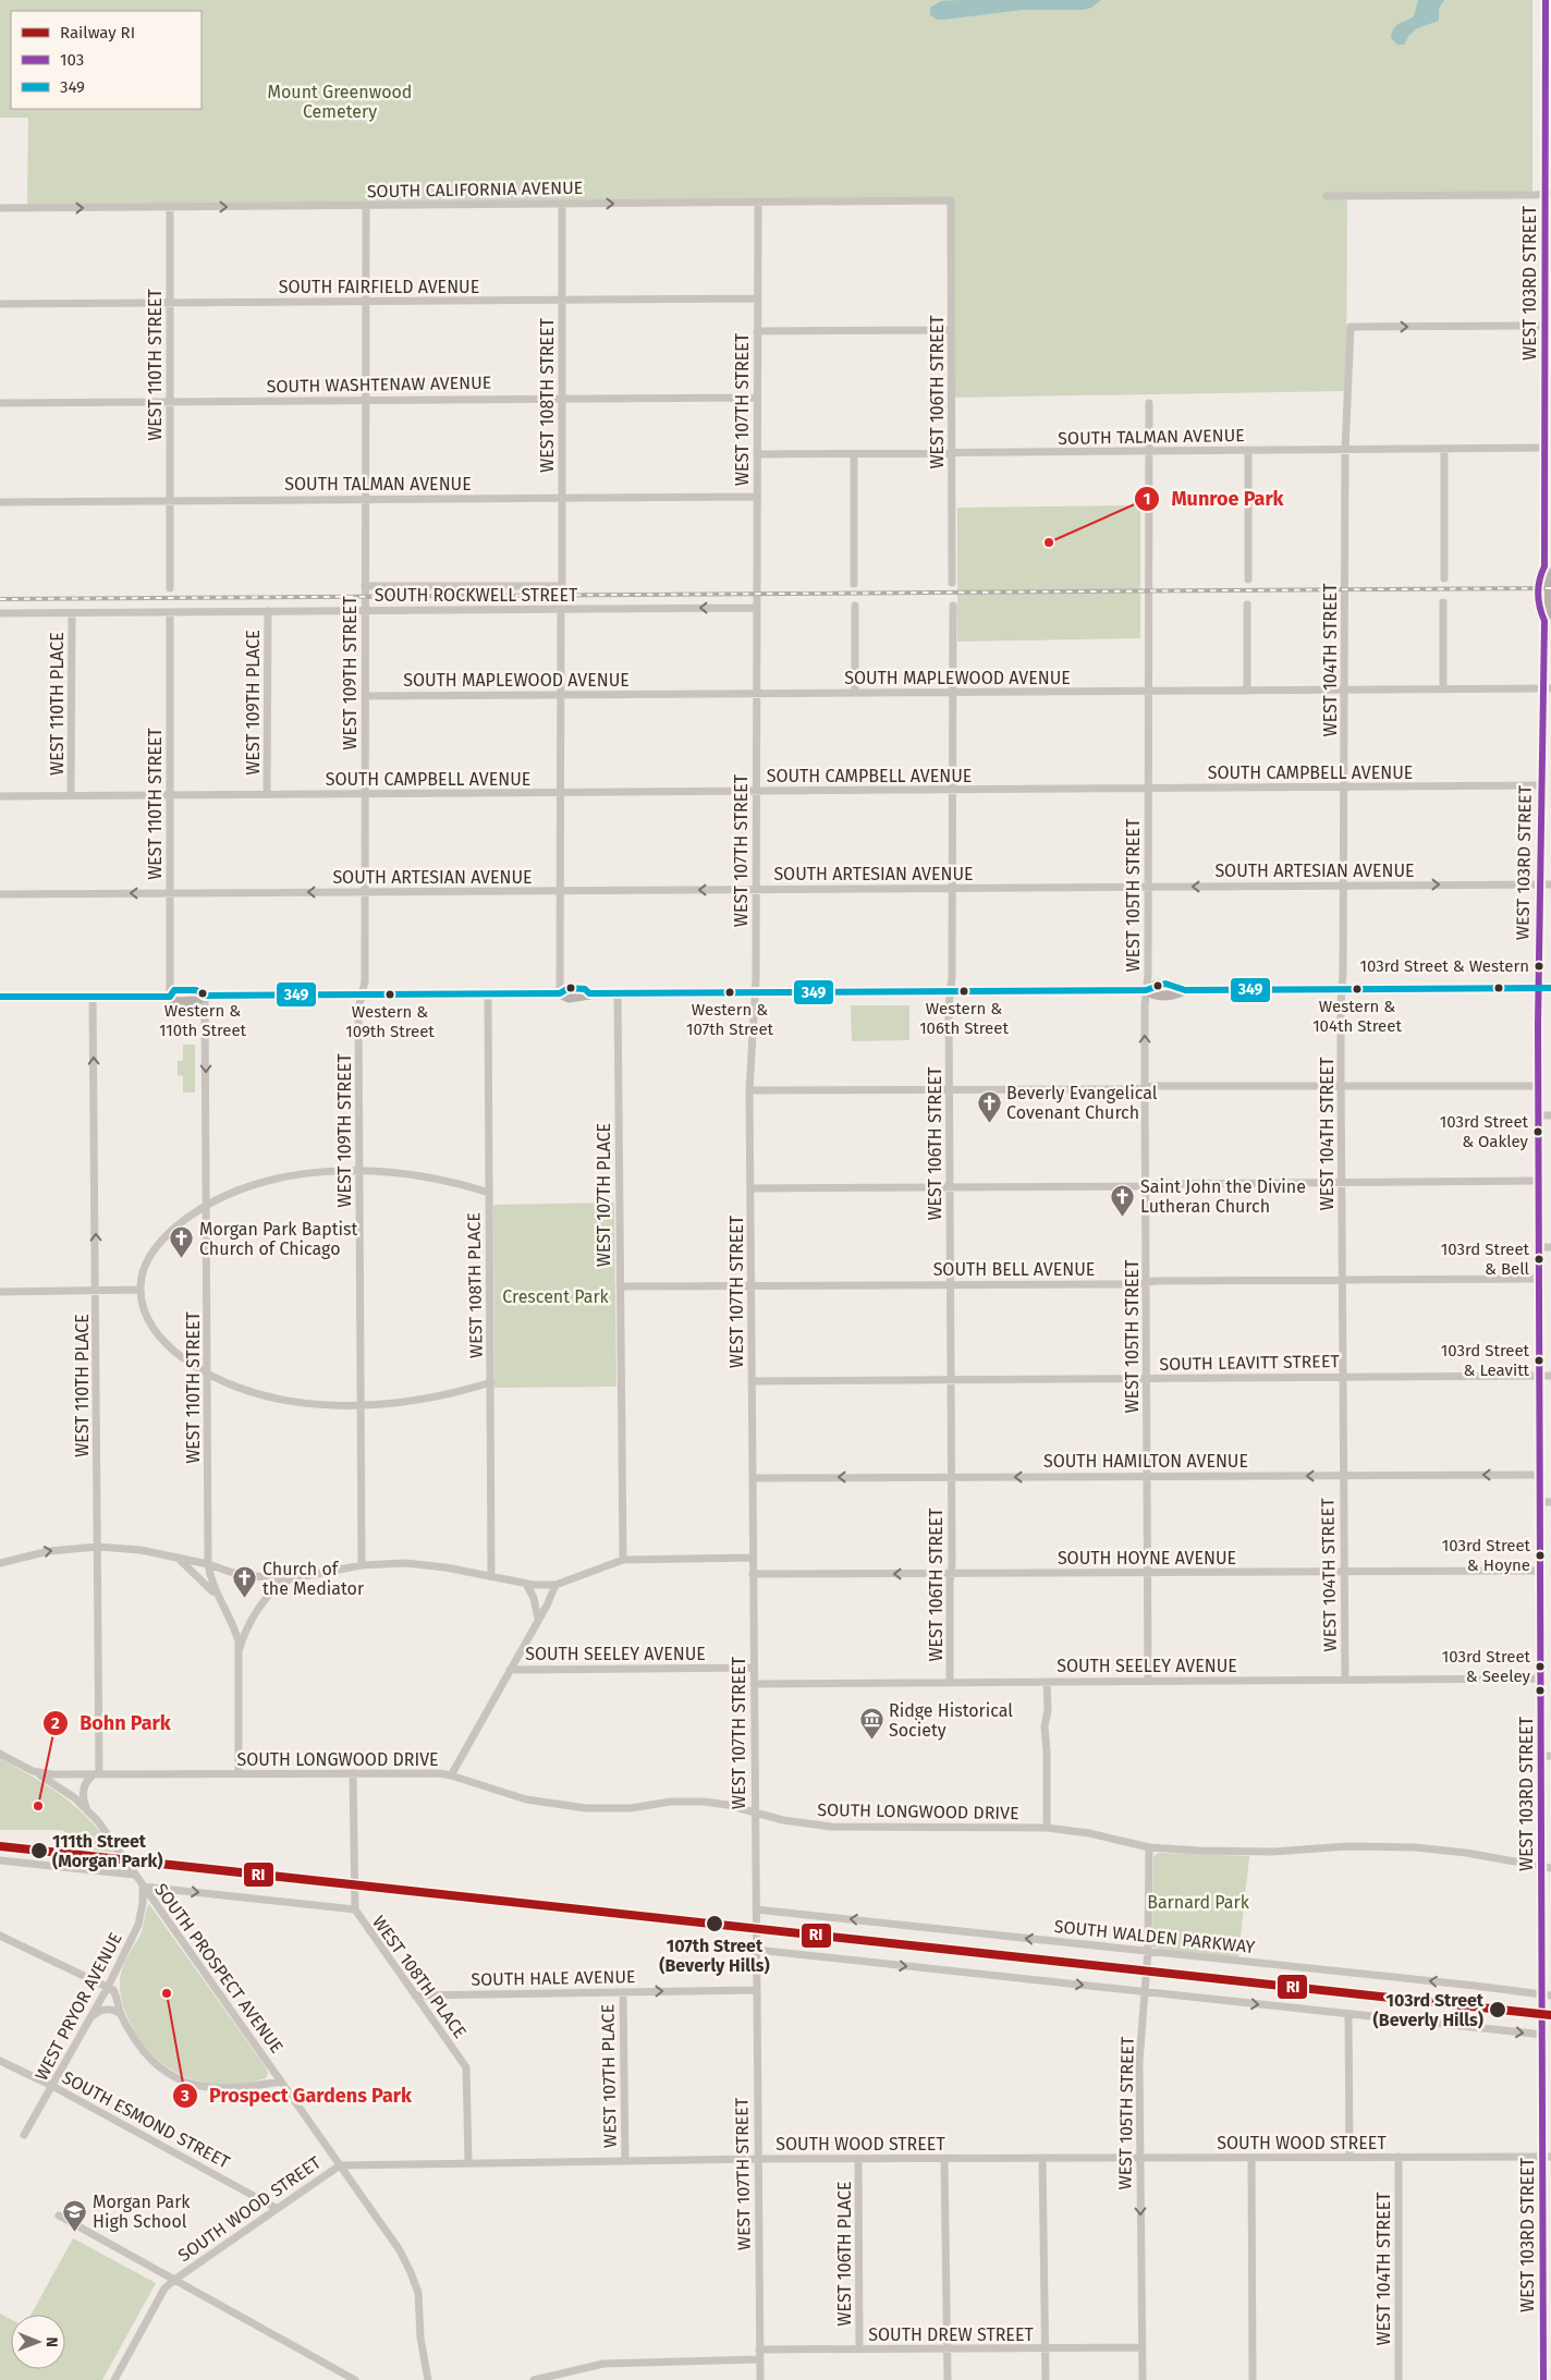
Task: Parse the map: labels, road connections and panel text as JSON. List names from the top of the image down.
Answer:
{
  "streets": {
    "main road": ["WEST 103RD STREET"],
    "street": [
      "SOUTH CALIFORNIA AVENUE",
      "SOUTH FAIRFIELD AVENUE",
      "WEST 110TH STREET",
      "SOUTH WASHTENAW AVENUE",
      "WEST 106TH STREET",
      "WEST 108TH STREET",
      "WEST 107TH STREET",
      "SOUTH TALMAN AVENUE",
      "SOUTH ROCKWELL STREET",
      "WEST 104TH STREET",
      "WEST 109TH STREET",
      "SOUTH MAPLEWOOD AVENUE",
      "WEST 109TH PLACE",
      "WEST 110TH PLACE",
      "SOUTH CAMPBELL AVENUE",
      "SOUTH ARTESIAN AVENUE",
      "WEST 105TH STREET",
      "WEST 107TH PLACE",
      "SOUTH BELL AVENUE",
      "WEST 108TH PLACE",
      "SOUTH LEAVITT STREET",
      "SOUTH HAMILTON AVENUE",
      "SOUTH HOYNE AVENUE",
      "SOUTH SEELEY AVENUE",
      "SOUTH LONGWOOD DRIVE",
      "SOUTH WALDEN PARKWAY",
      "SOUTH PROSPECT AVENUE",
      "SOUTH HALE AVENUE",
      "WEST PRYOR AVENUE",
      "SOUTH ESMOND STREET",
      "SOUTH WOOD STREET",
      "WEST 106TH PLACE",
      "SOUTH DREW STREET"
    ]
  },
  "crossings": [
    ["SOUTH CALIFORNIA AVENUE", "WEST 110TH STREET"],
    ["SOUTH CALIFORNIA AVENUE", "WEST 106TH STREET"],
    ["SOUTH CALIFORNIA AVENUE", "WEST 108TH STREET"],
    ["SOUTH CALIFORNIA AVENUE", "WEST 107TH STREET"],
    ["SOUTH CALIFORNIA AVENUE", "WEST 109TH STREET"],
    ["WEST 103RD STREET", "SOUTH TALMAN AVENUE"],
    ["WEST 103RD STREET", "WEST 104TH STREET"],
    ["WEST 103RD STREET", "SOUTH MAPLEWOOD AVENUE"],
    ["WEST 103RD STREET", "SOUTH CAMPBELL AVENUE"],
    ["WEST 103RD STREET", "SOUTH ARTESIAN AVENUE"],
    ["WEST 103RD STREET", "SOUTH BELL AVENUE"],
    ["WEST 103RD STREET", "SOUTH LEAVITT STREET"],
    ["WEST 103RD STREET", "SOUTH HAMILTON AVENUE"],
    ["WEST 103RD STREET", "SOUTH HOYNE AVENUE"],
    ["WEST 103RD STREET", "SOUTH SEELEY AVENUE"],
    ["WEST 103RD STREET", "SOUTH LONGWOOD DRIVE"],
    ["WEST 103RD STREET", "SOUTH WALDEN PARKWAY"],
    ["WEST 103RD STREET", "SOUTH WOOD STREET"],
    ["SOUTH FAIRFIELD AVENUE", "WEST 110TH STREET"],
    ["SOUTH FAIRFIELD AVENUE", "WEST 108TH STREET"],
    ["SOUTH FAIRFIELD AVENUE", "WEST 107TH STREET"],
    ["SOUTH FAIRFIELD AVENUE", "WEST 109TH STREET"],
    ["WEST 110TH STREET", "SOUTH WASHTENAW AVENUE"],
    ["WEST 110TH STREET", "SOUTH TALMAN AVENUE"],
    ["WEST 110TH STREET", "SOUTH ROCKWELL STREET"],
    ["WEST 110TH STREET", "SOUTH CAMPBELL AVENUE"],
    ["WEST 110TH STREET", "SOUTH ARTESIAN AVENUE"],
    ["WEST 110TH STREET", "SOUTH LONGWOOD DRIVE"],
    ["SOUTH WASHTENAW AVENUE", "WEST 108TH STREET"],
    ["SOUTH WASHTENAW AVENUE", "WEST 107TH STREET"],
    ["SOUTH WASHTENAW AVENUE", "WEST 109TH STREET"],
    ["WEST 106TH STREET", "SOUTH TALMAN AVENUE"],
    ["WEST 106TH STREET", "SOUTH MAPLEWOOD AVENUE"],
    ["WEST 106TH STREET", "SOUTH CAMPBELL AVENUE"],
    ["WEST 106TH STREET", "SOUTH ARTESIAN AVENUE"],
    ["WEST 106TH STREET", "SOUTH BELL AVENUE"],
    ["WEST 106TH STREET", "SOUTH LEAVITT STREET"],
    ["WEST 106TH STREET", "SOUTH HAMILTON AVENUE"],
    ["WEST 106TH STREET", "SOUTH HOYNE AVENUE"],
    ["WEST 106TH STREET", "SOUTH SEELEY AVENUE"],
    ["WEST 108TH STREET", "SOUTH TALMAN AVENUE"],
    ["WEST 108TH STREET", "SOUTH ROCKWELL STREET"],
    ["WEST 107TH STREET", "SOUTH TALMAN AVENUE"],
    ["WEST 107TH STREET", "SOUTH ROCKWELL STREET"],
    ["WEST 107TH STREET", "SOUTH MAPLEWOOD AVENUE"],
    ["WEST 107TH STREET", "SOUTH CAMPBELL AVENUE"],
    ["WEST 107TH STREET", "SOUTH ARTESIAN AVENUE"],
    ["WEST 107TH STREET", "SOUTH BELL AVENUE"],
    ["WEST 107TH STREET", "SOUTH LEAVITT STREET"],
    ["WEST 107TH STREET", "SOUTH HAMILTON AVENUE"],
    ["WEST 107TH STREET", "SOUTH HOYNE AVENUE"],
    ["WEST 107TH STREET", "SOUTH SEELEY AVENUE"],
    ["WEST 107TH STREET", "SOUTH LONGWOOD DRIVE"],
    ["WEST 107TH STREET", "SOUTH WALDEN PARKWAY"],
    ["WEST 107TH STREET", "SOUTH HALE AVENUE"],
    ["WEST 107TH STREET", "SOUTH WOOD STREET"],
    ["WEST 107TH STREET", "SOUTH DREW STREET"],
    ["SOUTH TALMAN AVENUE", "WEST 104TH STREET"],
    ["SOUTH TALMAN AVENUE", "WEST 109TH STREET"],
    ["SOUTH TALMAN AVENUE", "WEST 105TH STREET"],
    ["SOUTH ROCKWELL STREET", "WEST 109TH STREET"],
    ["SOUTH ROCKWELL STREET", "WEST 109TH PLACE"],
    ["SOUTH ROCKWELL STREET", "WEST 110TH PLACE"],
    ["WEST 104TH STREET", "SOUTH MAPLEWOOD AVENUE"],
    ["WEST 104TH STREET", "SOUTH CAMPBELL AVENUE"],
    ["WEST 104TH STREET", "SOUTH ARTESIAN AVENUE"],
    ["WEST 104TH STREET", "SOUTH BELL AVENUE"],
    ["WEST 104TH STREET", "SOUTH LEAVITT STREET"],
    ["WEST 104TH STREET", "SOUTH HAMILTON AVENUE"],
    ["WEST 104TH STREET", "SOUTH HOYNE AVENUE"],
    ["WEST 104TH STREET", "SOUTH SEELEY AVENUE"],
    ["WEST 104TH STREET", "SOUTH WOOD STREET"],
    ["WEST 109TH STREET", "SOUTH MAPLEWOOD AVENUE"],
    ["WEST 109TH STREET", "SOUTH CAMPBELL AVENUE"],
    ["WEST 109TH STREET", "SOUTH ARTESIAN AVENUE"],
    ["SOUTH MAPLEWOOD AVENUE", "WEST 105TH STREET"],
    ["WEST 109TH PLACE", "SOUTH CAMPBELL AVENUE"],
    ["WEST 110TH PLACE", "SOUTH CAMPBELL AVENUE"],
    ["WEST 110TH PLACE", "SOUTH LONGWOOD DRIVE"],
    ["SOUTH CAMPBELL AVENUE", "WEST 105TH STREET"],
    ["SOUTH ARTESIAN AVENUE", "WEST 105TH STREET"],
    ["WEST 105TH STREET", "SOUTH BELL AVENUE"],
    ["WEST 105TH STREET", "SOUTH LEAVITT STREET"],
    ["WEST 105TH STREET", "SOUTH HAMILTON AVENUE"],
    ["WEST 105TH STREET", "SOUTH HOYNE AVENUE"],
    ["WEST 105TH STREET", "SOUTH SEELEY AVENUE"],
    ["WEST 105TH STREET", "SOUTH LONGWOOD DRIVE"],
    ["WEST 105TH STREET", "SOUTH WALDEN PARKWAY"],
    ["WEST 105TH STREET", "SOUTH WOOD STREET"],
    ["WEST 105TH STREET", "SOUTH DREW STREET"],
    ["WEST 107TH PLACE", "SOUTH BELL AVENUE"],
    ["WEST 107TH PLACE", "SOUTH HALE AVENUE"],
    ["WEST 107TH PLACE", "SOUTH WOOD STREET"],
    ["WEST 108TH PLACE", "SOUTH LONGWOOD DRIVE"],
    ["WEST 108TH PLACE", "SOUTH HALE AVENUE"],
    ["WEST 108TH PLACE", "SOUTH WOOD STREET"],
    ["SOUTH LONGWOOD DRIVE", "SOUTH PROSPECT AVENUE"],
    ["SOUTH PROSPECT AVENUE", "WEST PRYOR AVENUE"],
    ["SOUTH PROSPECT AVENUE", "SOUTH WOOD STREET"],
    ["WEST PRYOR AVENUE", "SOUTH ESMOND STREET"],
    ["SOUTH ESMOND STREET", "SOUTH WOOD STREET"],
    ["SOUTH WOOD STREET", "WEST 106TH PLACE"],
    ["WEST 106TH PLACE", "SOUTH DREW STREET"]
  ],
  "one_way": ["SOUTH CALIFORNIA AVENUE", "SOUTH HAMILTON AVENUE", "SOUTH HALE AVENUE"],
  "parks": ["Mount Greenwood Cemetery", "Crescent Park", "Barnard Park"],
  "places": {
    "other": [
      "Munroe Park",
      "103rd Street & Western",
      "Western & 104th Street",
      "Western & 106th Street",
      "Western & 107th Street",
      "Western & 110th Street",
      "Western & 109th Street",
      "103rd Street & Oakley",
      "103rd Street & Bell",
      "103rd Street & Leavitt",
      "103rd Street & Hoyne",
      "103rd Street & Seeley",
      "Bohn Park",
      "111th Street (Morgan Park)",
      "107th Street (Beverly Hills)",
      "Prospect Gardens Park",
      "103rd Street (Beverly Hills)"
    ],
    "church": [
      "Beverly Evangelical Covenant Church",
      "Saint John the Divine Lutheran Church",
      "Morgan Park Baptist Church of Chicago",
      "Church of the Mediator"
    ],
    "museum": ["Ridge Historical Society"],
    "school or university": ["Morgan Park High School"]
  },
  "lines": ["transit line 103", "transit line 349", "rail line RI"],
  "legend": ["Railway RI", "103", "349"],
  "north": "right"
}
